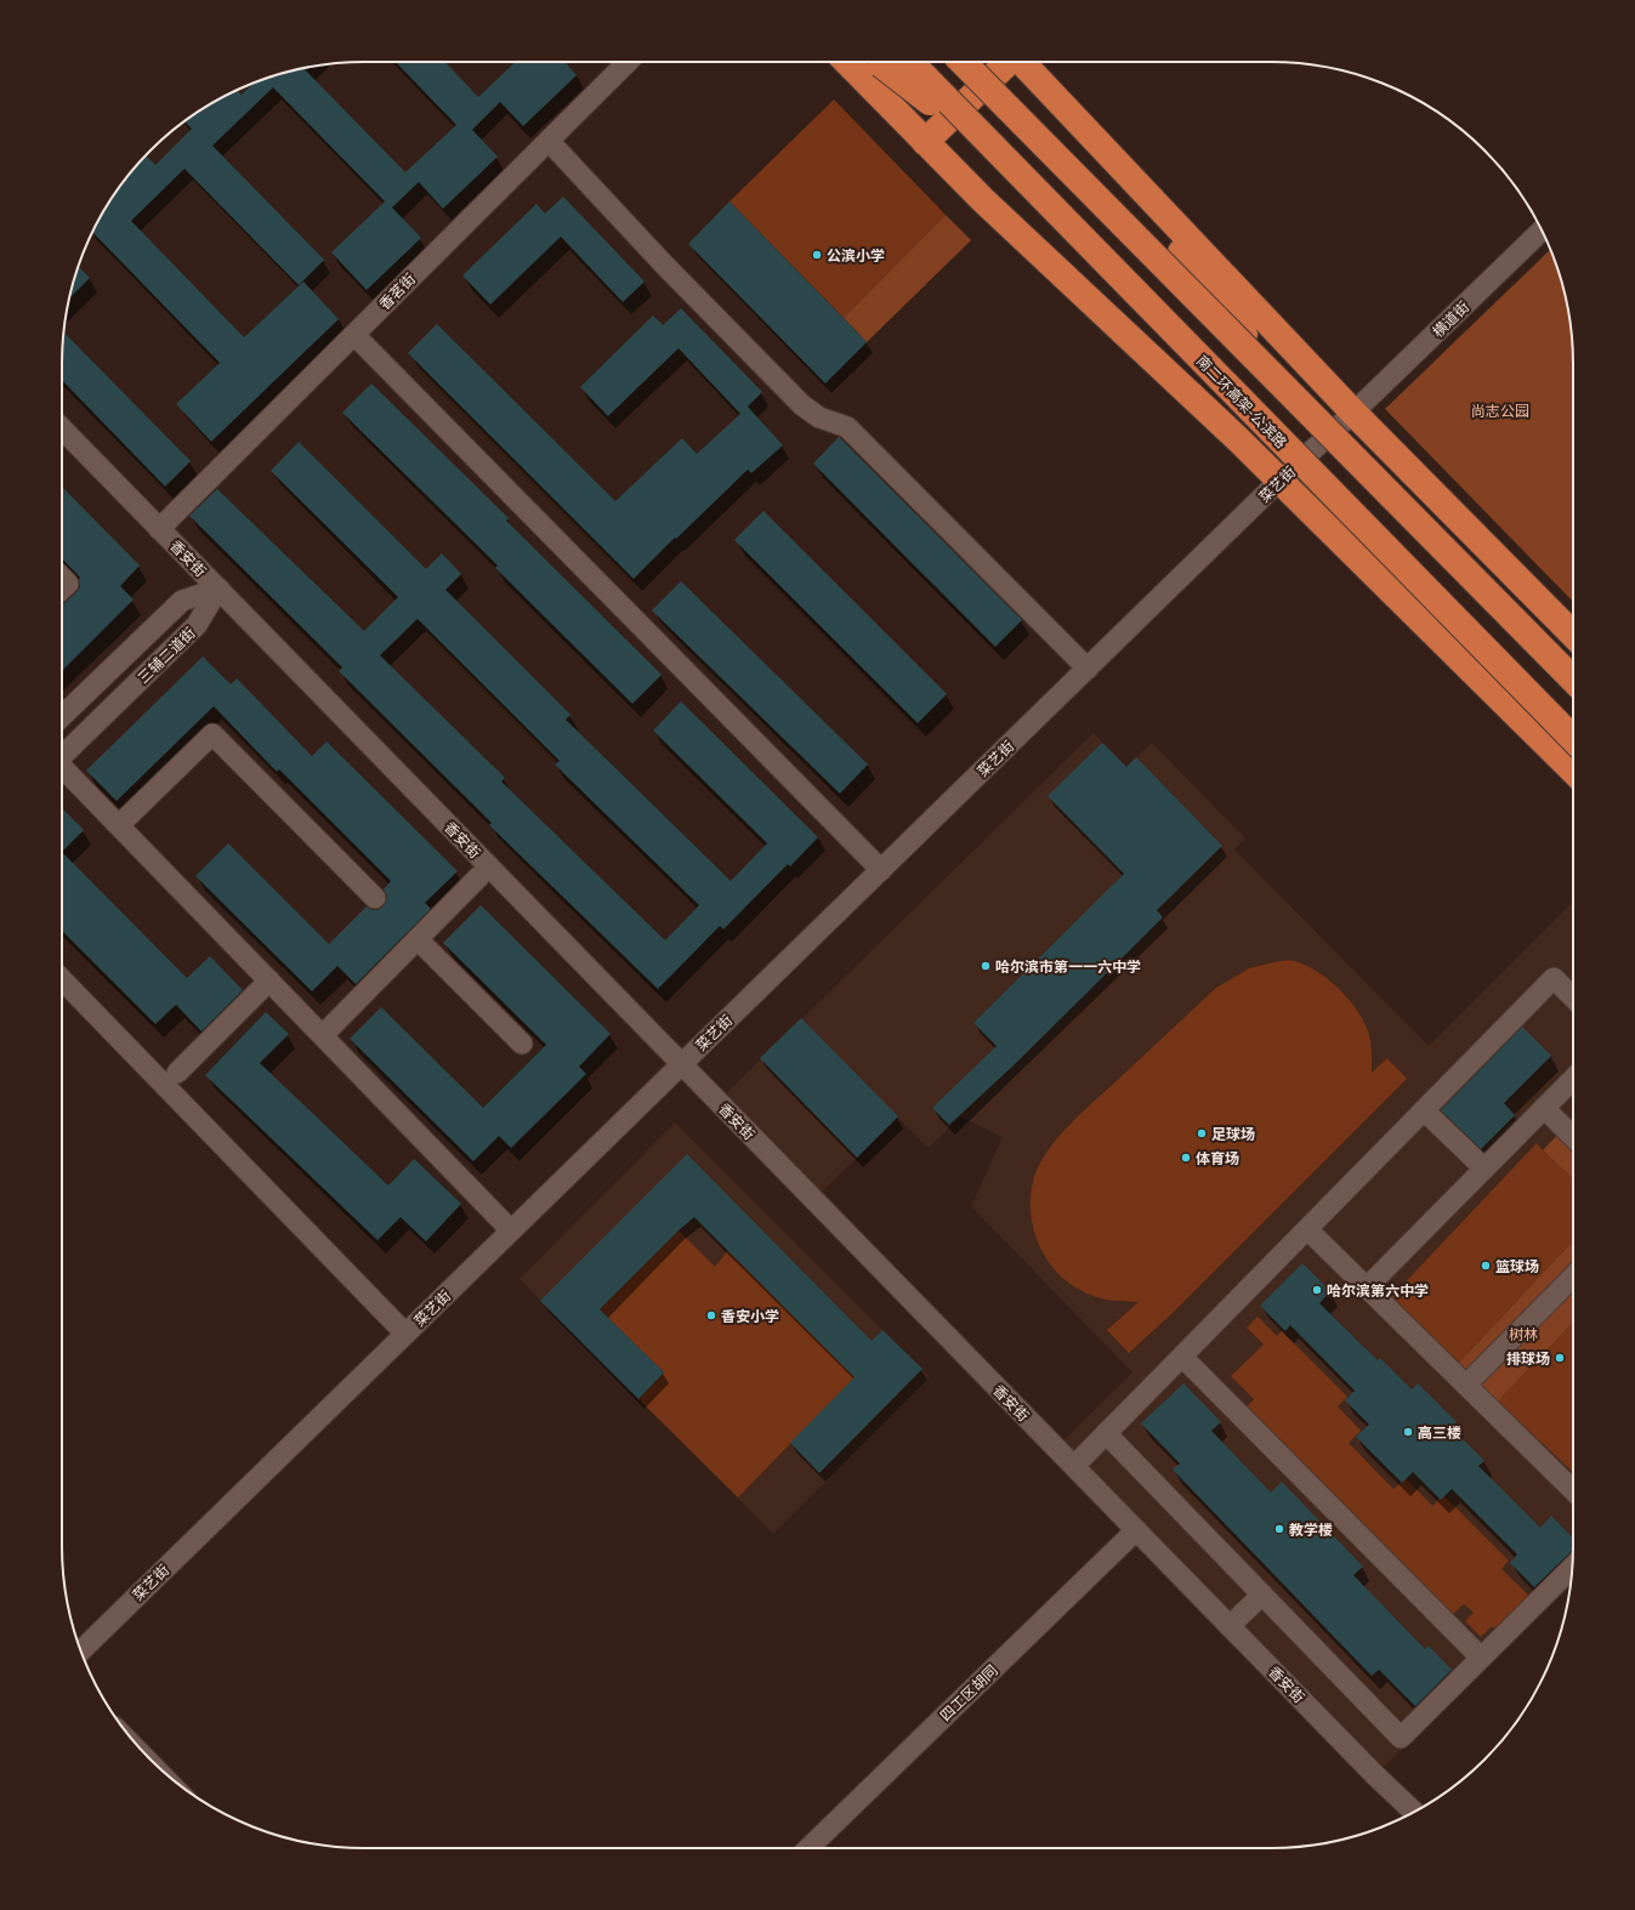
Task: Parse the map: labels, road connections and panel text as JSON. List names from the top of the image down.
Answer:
{
  "streets": {
    "highway": ["南二环高架-公滨路"],
    "street": [
      "香茗街",
      "横道街",
      "菜艺街",
      "香安街",
      "三辅二道街",
      "四工区胡同"
    ]
  },
  "crossings": [
    ["香茗街", "香安街"],
    ["横道街", "菜艺街"],
    ["菜艺街", "香安街"],
    ["香安街", "三辅二道街"],
    ["香安街", "四工区胡同"]
  ],
  "parks": ["尚志公园", "树林"],
  "places": [
    "公滨小学",
    "哈尔滨市第一一六中学",
    "足球场",
    "体育场",
    "篮球场",
    "哈尔滨第六中学",
    "香安小学",
    "排球场",
    "高三楼",
    "教学楼"
  ]
}
